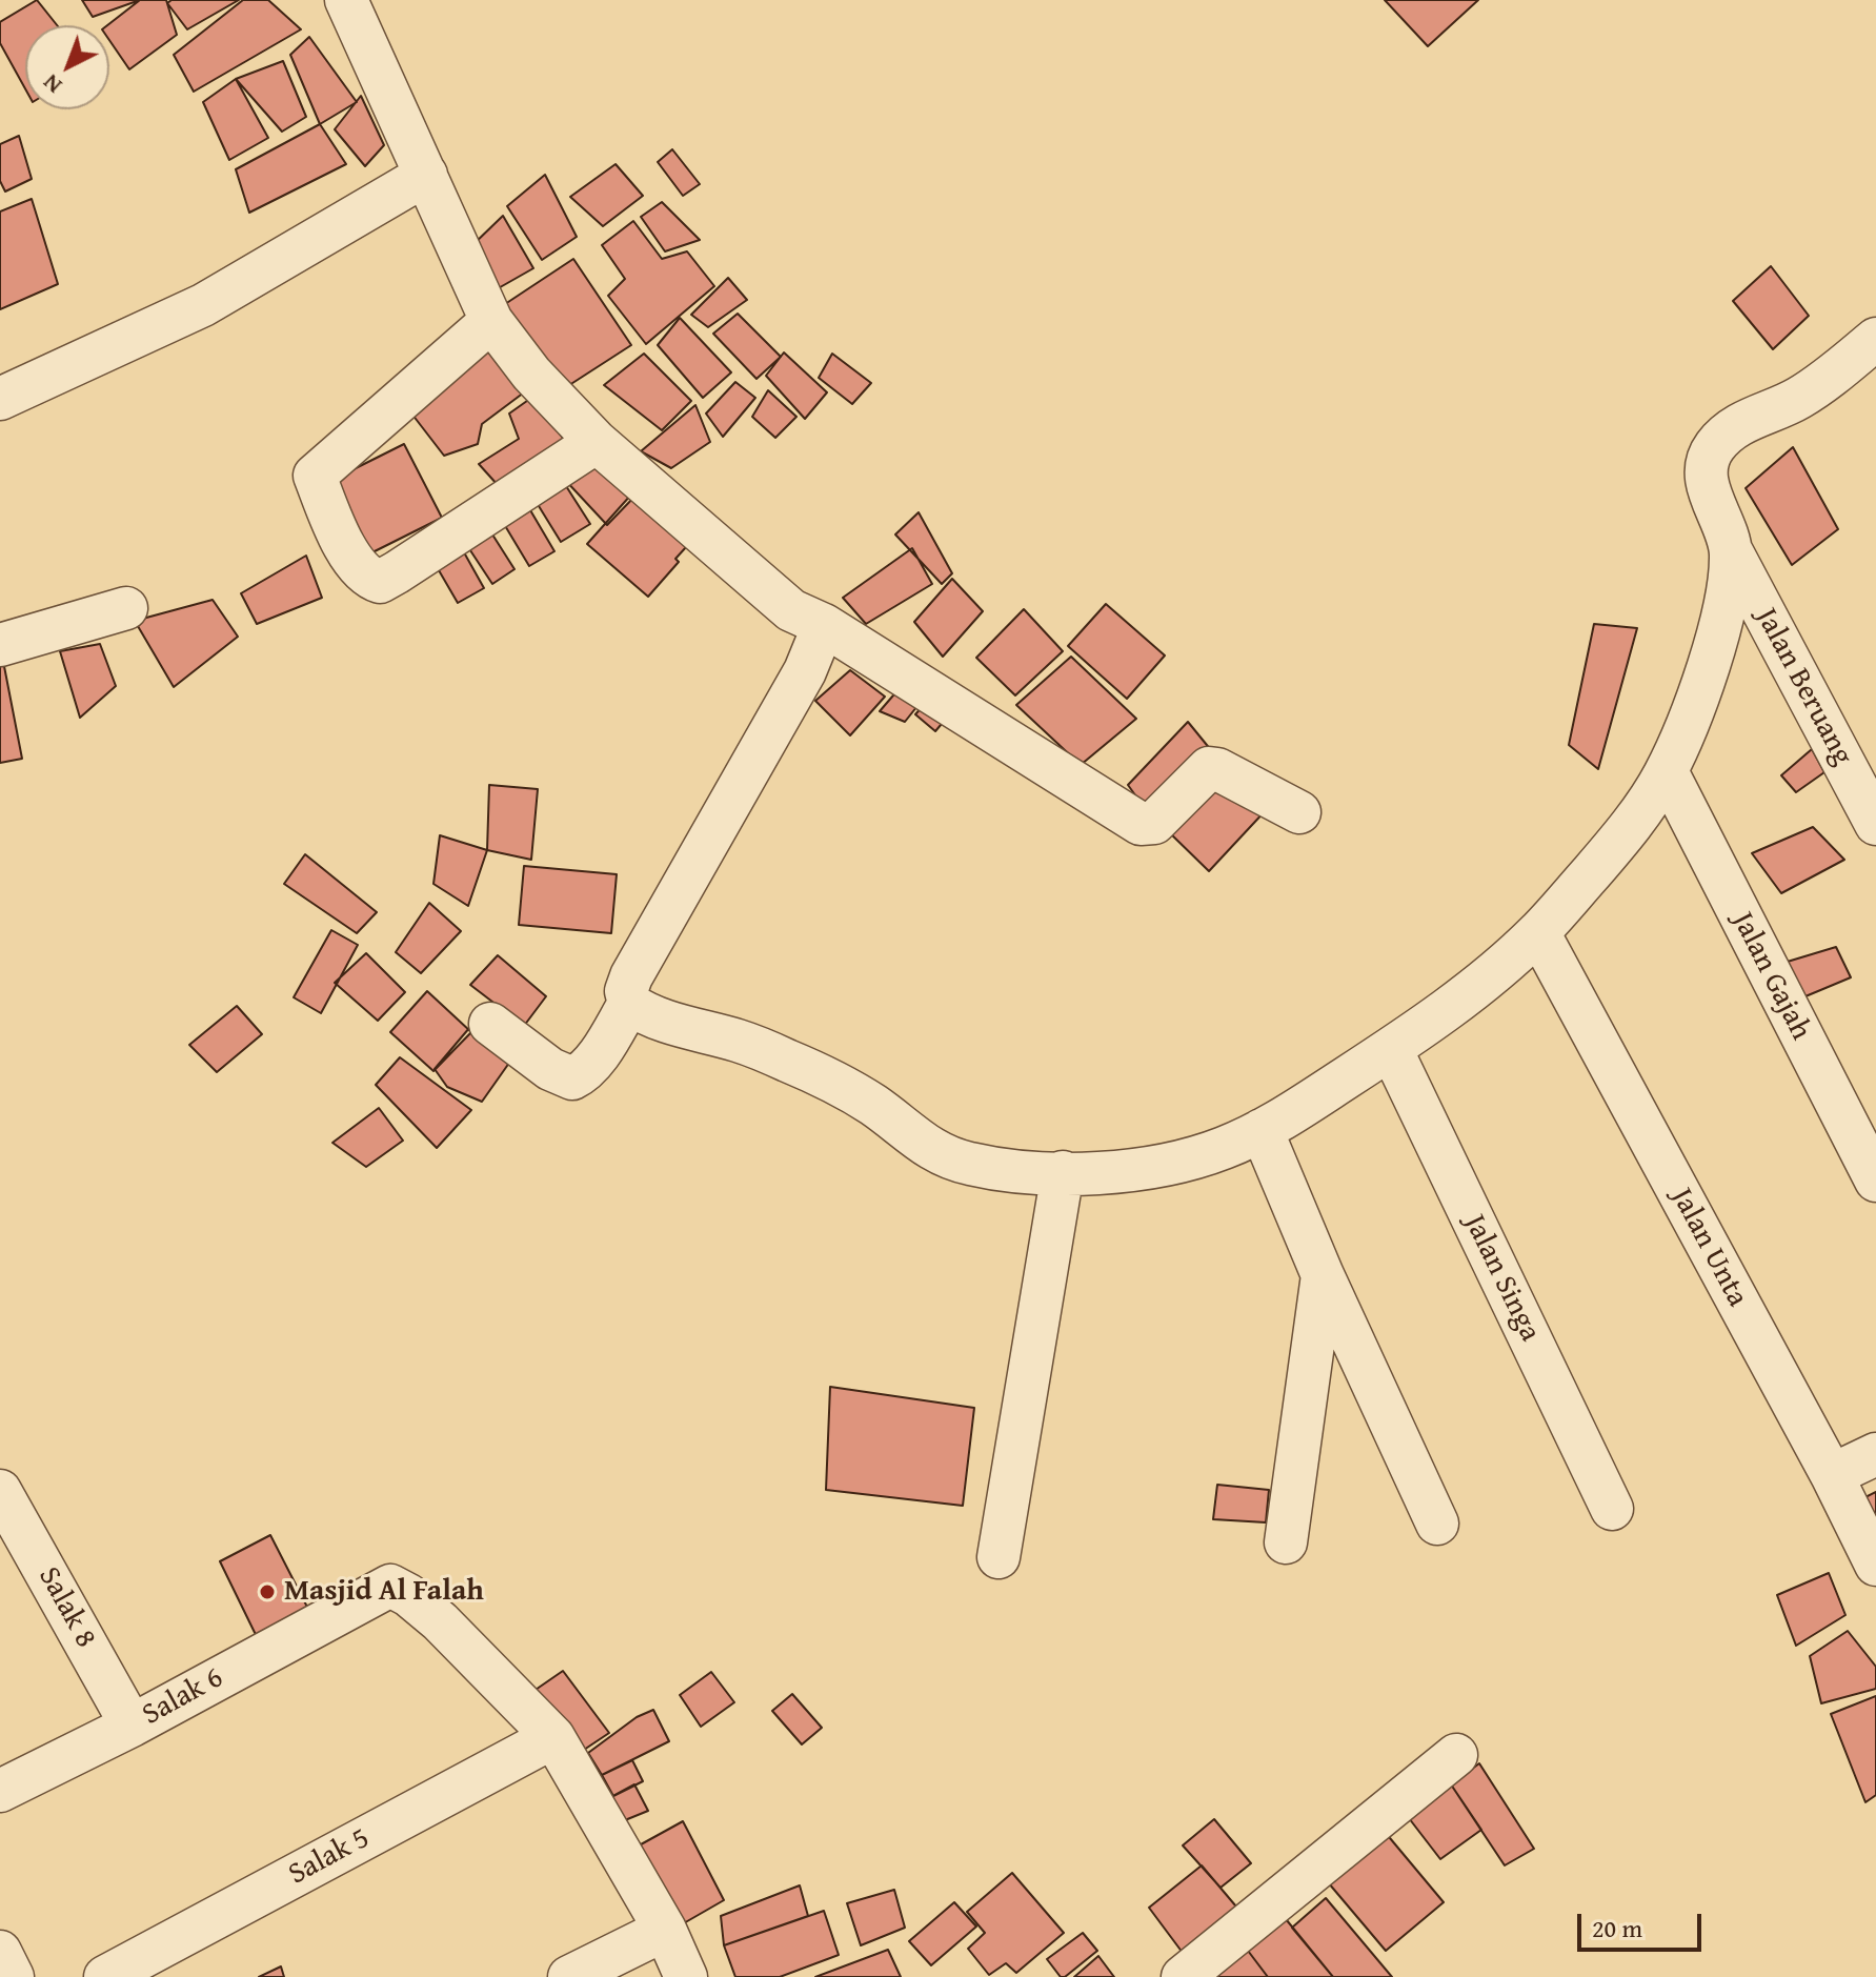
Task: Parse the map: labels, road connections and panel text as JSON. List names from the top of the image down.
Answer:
{
  "streets": {
    "street": [
      "Jalan Beruang",
      "Jalan Gajah",
      "Jalan Unta",
      "Jalan Singa",
      "Salak 8",
      "Salak 6",
      "Salak 5"
    ]
  },
  "crossings": [
    ["Salak 8", "Salak 6"],
    ["Salak 6", "Salak 5"]
  ],
  "places": ["Masjid Al Falah"],
  "scale_bar": "20 m",
  "north": "bottom left"
}
